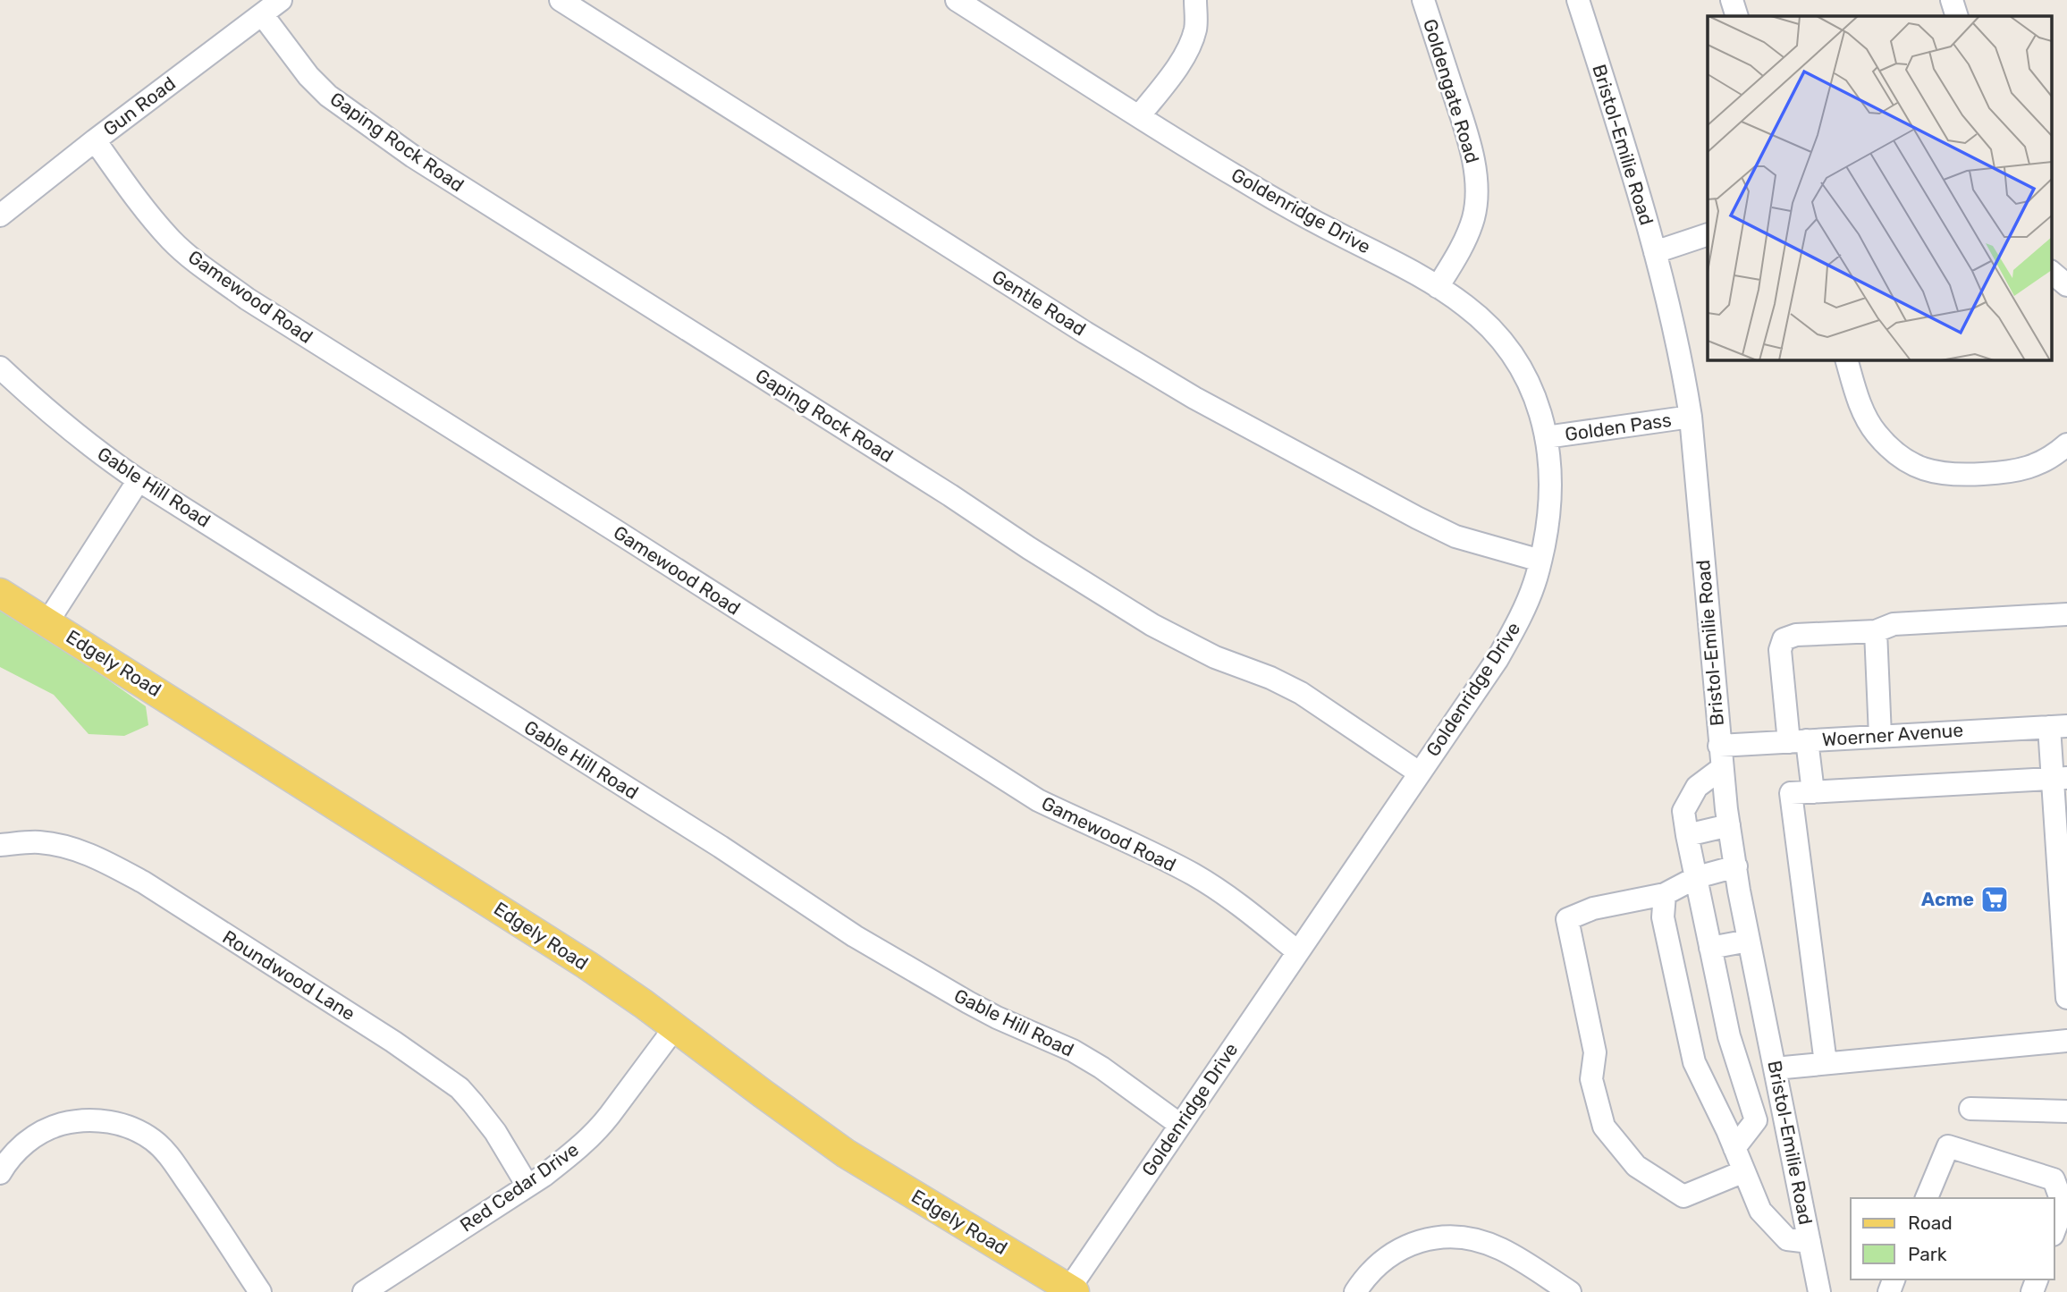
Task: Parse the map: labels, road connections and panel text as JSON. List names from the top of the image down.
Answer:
{
  "streets": {
    "main road": ["Edgely Road"],
    "street": [
      "Goldengate Road",
      "Gun Road",
      "Gaping Rock Road",
      "Bristol-Emilie Road",
      "Goldenridge Drive",
      "Gamewood Road",
      "Gentle Road",
      "Golden Pass",
      "Gable Hill Road",
      "Woerner Avenue",
      "Roundwood Lane",
      "Red Cedar Drive"
    ]
  },
  "crossings": [
    ["Goldengate Road", "Goldenridge Drive"],
    ["Gun Road", "Gaping Rock Road"],
    ["Gun Road", "Gamewood Road"],
    ["Gaping Rock Road", "Goldenridge Drive"],
    ["Bristol-Emilie Road", "Golden Pass"],
    ["Bristol-Emilie Road", "Woerner Avenue"],
    ["Goldenridge Drive", "Gamewood Road"],
    ["Goldenridge Drive", "Gentle Road"],
    ["Goldenridge Drive", "Golden Pass"],
    ["Goldenridge Drive", "Gable Hill Road"],
    ["Goldenridge Drive", "Edgely Road"],
    ["Edgely Road", "Red Cedar Drive"],
    ["Roundwood Lane", "Red Cedar Drive"]
  ],
  "places": {
    "supermarket": ["Acme"]
  },
  "legend": ["Road", "Park"]
}
